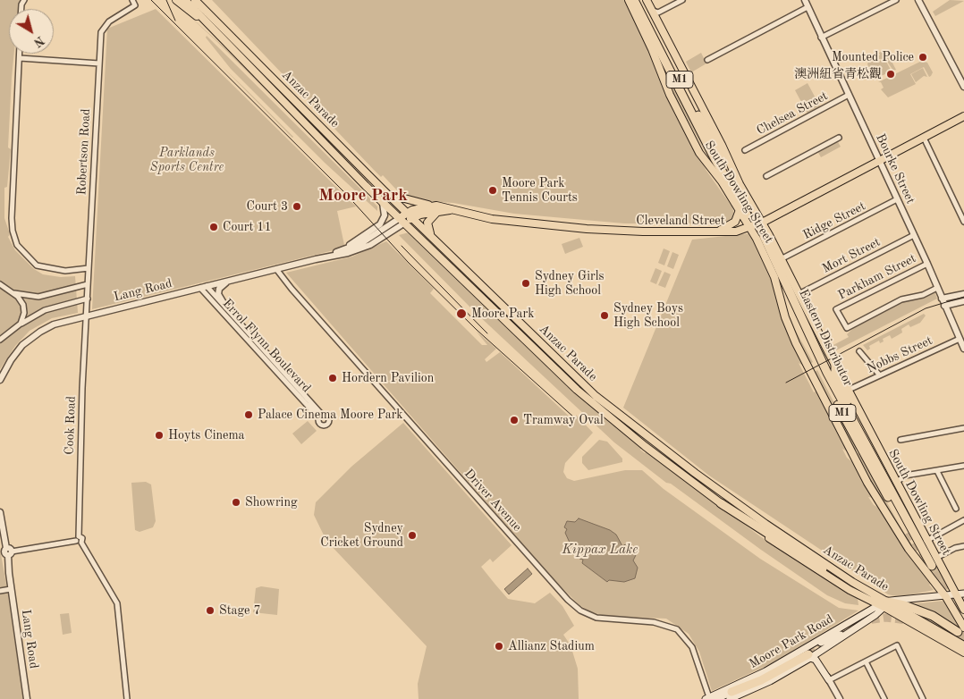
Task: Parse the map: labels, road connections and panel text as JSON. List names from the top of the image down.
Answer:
{
  "streets": {
    "highway": ["M1", "Eastern Distributor"],
    "main road": [
      "Anzac Parade",
      "South Dowling Street",
      "Cleveland Street",
      "Moore Park Road"
    ],
    "street": [
      "Chelsea Street",
      "Robertson Road",
      "Bourke Street",
      "Ridge Street",
      "Mort Street",
      "Parkham Street",
      "Lang Road",
      "Errol Flynn Boulevard",
      "Nobbs Street",
      "Cook Road",
      "Driver Avenue"
    ]
  },
  "crossings": [
    ["M1", "South Dowling Street"],
    ["M1", "Eastern Distributor"],
    ["Anzac Parade", "Cleveland Street"],
    ["Anzac Parade", "Lang Road"],
    ["Anzac Parade", "Moore Park Road"],
    ["Chelsea Street", "Bourke Street"],
    ["Robertson Road", "Lang Road"],
    ["Robertson Road", "Cook Road"],
    ["Bourke Street", "Cleveland Street"],
    ["Bourke Street", "Ridge Street"],
    ["Bourke Street", "Mort Street"],
    ["Bourke Street", "Parkham Street"],
    ["Bourke Street", "Nobbs Street"],
    ["South Dowling Street", "Cleveland Street"],
    ["South Dowling Street", "Ridge Street"],
    ["South Dowling Street", "Mort Street"],
    ["South Dowling Street", "Eastern Distributor"],
    ["South Dowling Street", "Nobbs Street"],
    ["South Dowling Street", "Moore Park Road"],
    ["Cleveland Street", "Lang Road"],
    ["Lang Road", "Errol Flynn Boulevard"],
    ["Lang Road", "Cook Road"],
    ["Lang Road", "Driver Avenue"],
    ["Driver Avenue", "Moore Park Road"]
  ],
  "districts": ["Moore Park"],
  "water": ["Kippax Lake"],
  "parks": ["Parklands Sports Centre"],
  "places": [
    "Mounted Police",
    "澳洲紐省青松觀",
    "Moore Park Tennis Courts",
    "Court 3",
    "Court 11",
    "Sydney Girls High School",
    "Moore Park",
    "Sydney Boys High School",
    "Hordern Pavilion",
    "Palace Cinema Moore Park",
    "Tramway Oval",
    "Hoyts Cinema",
    "Showring",
    "Sydney Cricket Ground",
    "Stage 7",
    "Allianz Stadium"
  ],
  "north": "bottom right"
}
